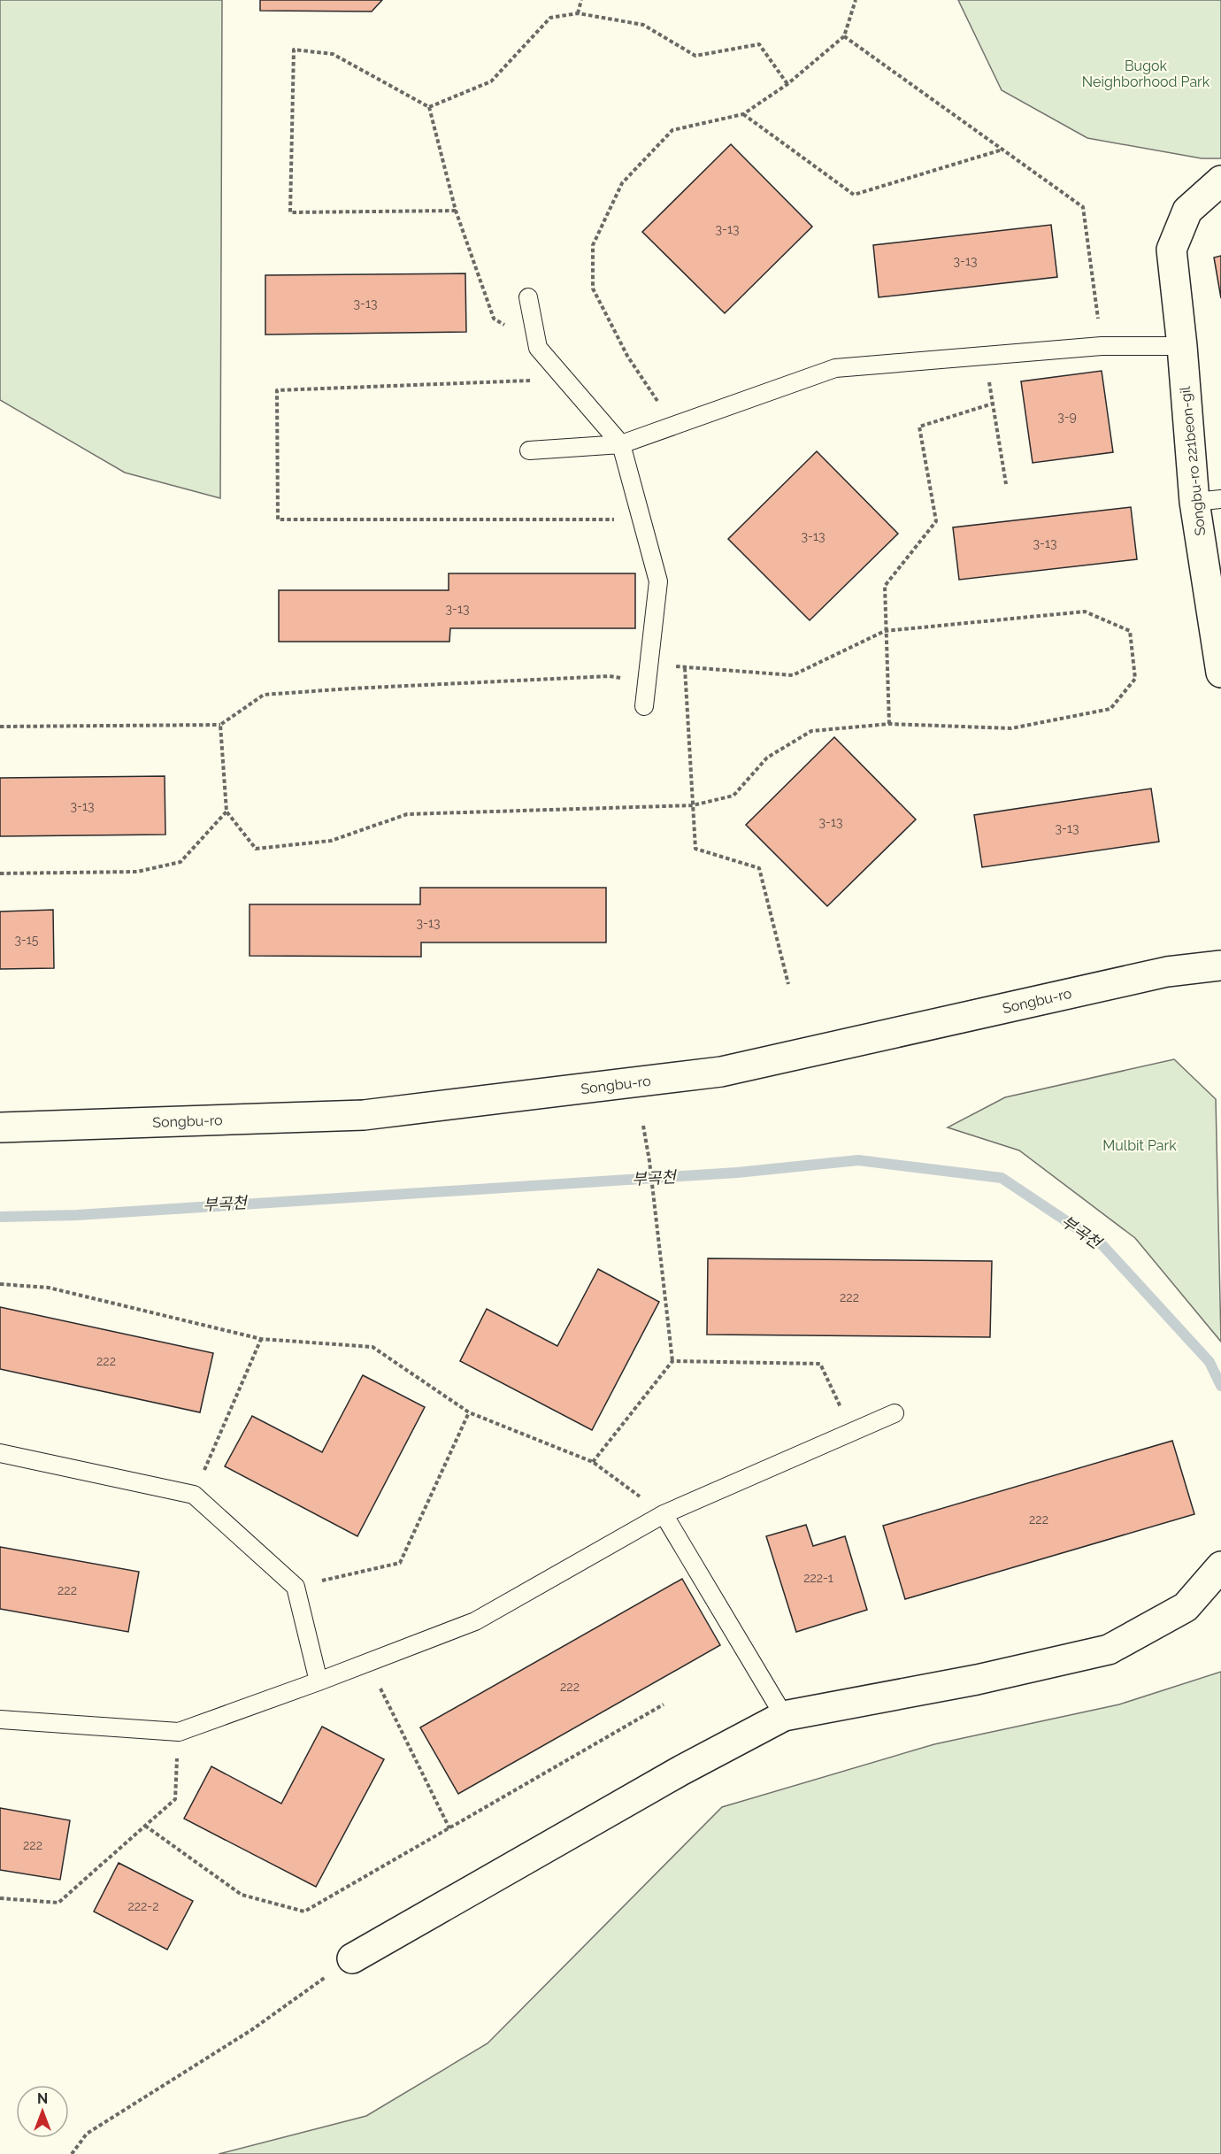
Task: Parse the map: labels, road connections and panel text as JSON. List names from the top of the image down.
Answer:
{
  "streets": {
    "street": ["Songbu-ro 221beon-gil", "Songbu-ro"]
  },
  "water": ["부곡천"],
  "parks": ["Bugok Neighborhood Park", "Mulbit Park"],
  "house_numbers": [
    "3-13",
    "3-13",
    "3-13",
    "3-9",
    "3-13",
    "3-13",
    "3-13",
    "3-13",
    "3-13",
    "3-13",
    "3-13",
    "3-15",
    "222",
    "222",
    "222",
    "222-1",
    "222",
    "222",
    "222",
    "222-2"
  ],
  "north": "top"
}
